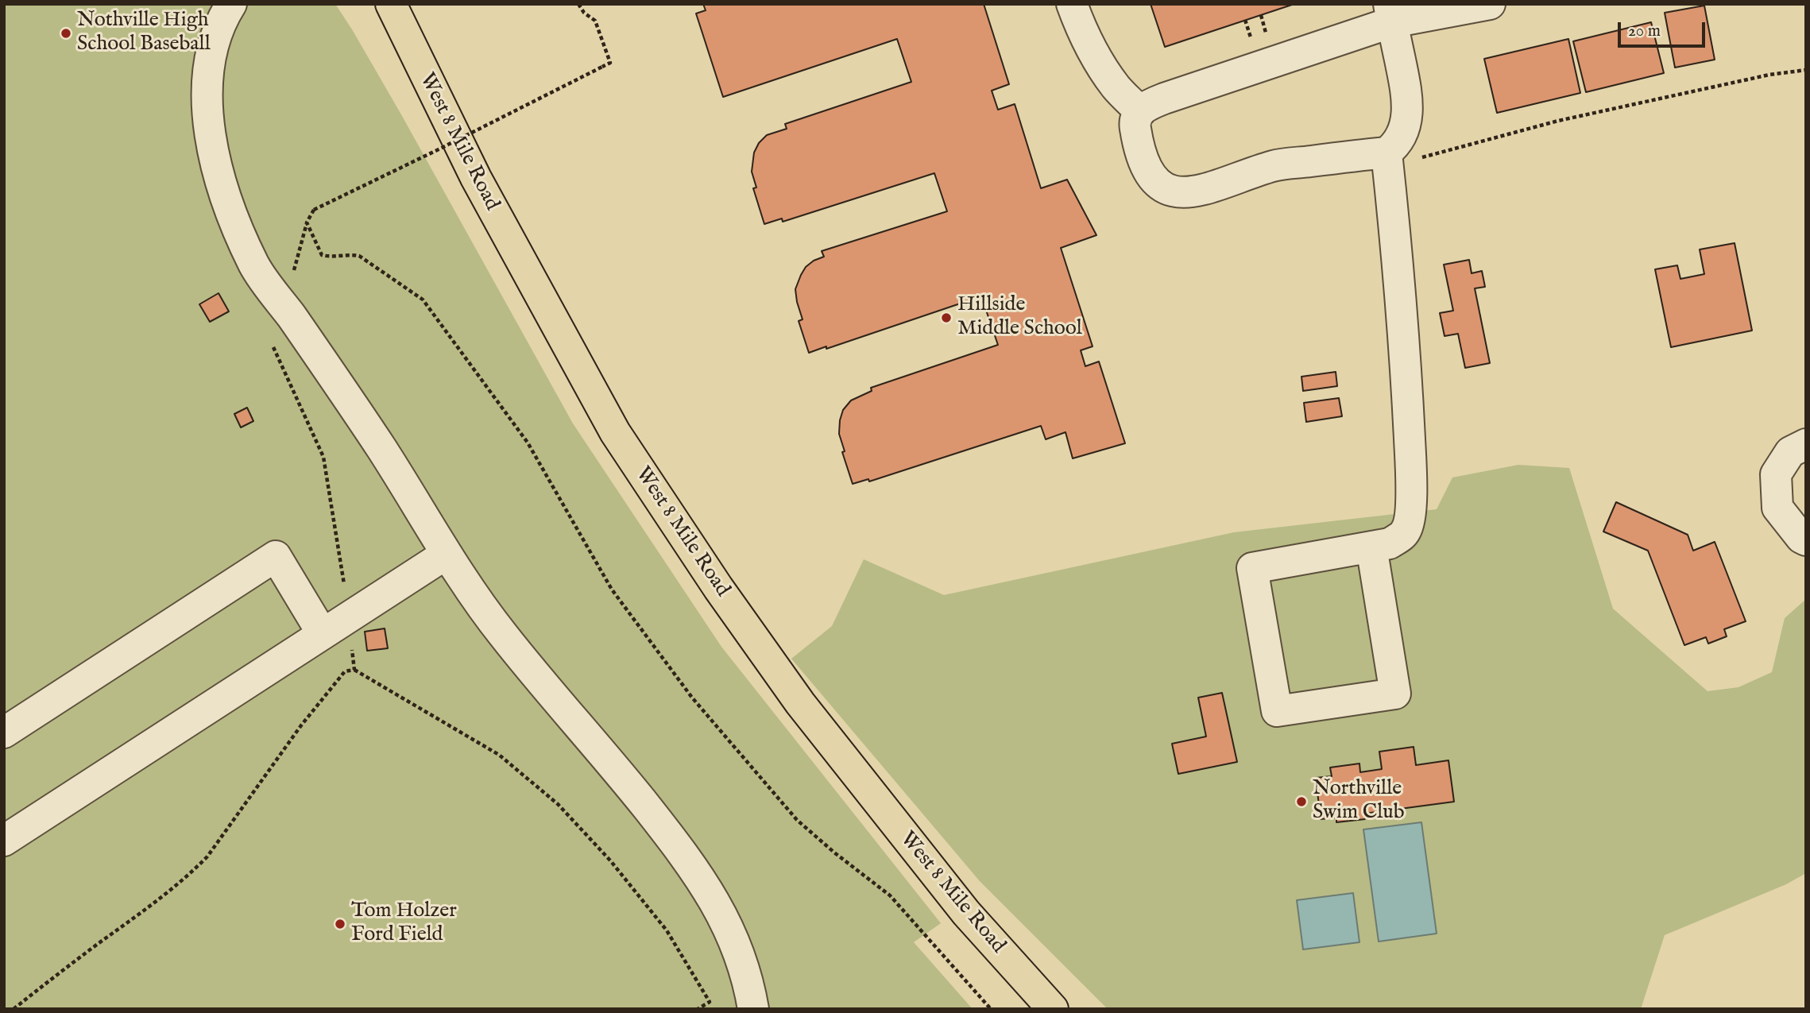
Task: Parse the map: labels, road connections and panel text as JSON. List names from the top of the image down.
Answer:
{
  "streets": {
    "main road": ["West 8 Mile Road"]
  },
  "places": [
    "Nothville High School Baseball",
    "Hillside Middle School",
    "Northville Swim Club",
    "Tom Holzer Ford Field"
  ],
  "scale_bar": "20 m"
}
